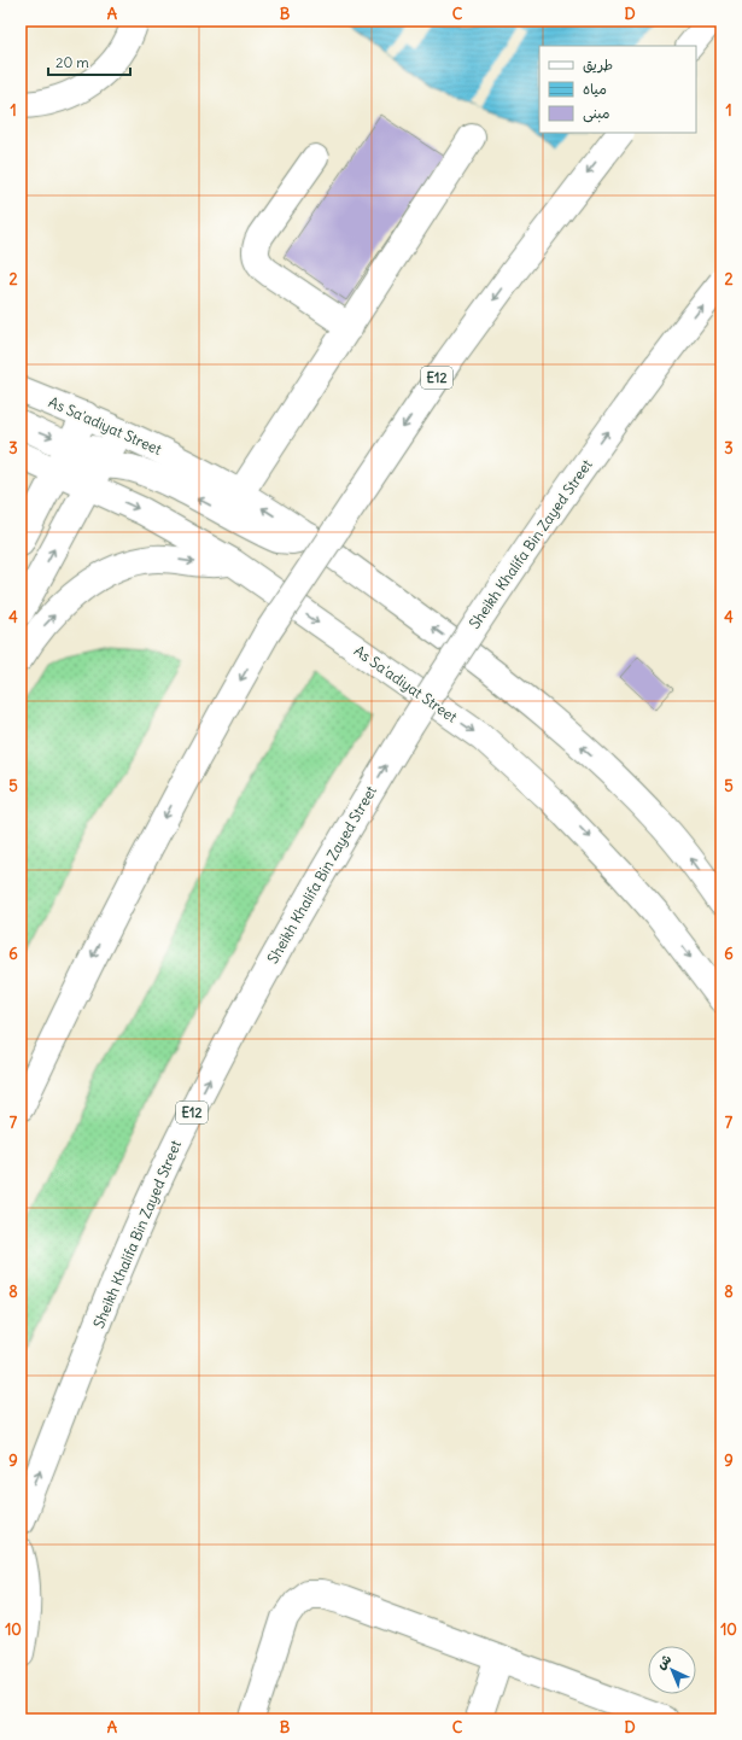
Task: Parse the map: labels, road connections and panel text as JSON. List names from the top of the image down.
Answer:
{
  "streets": {
    "main road": ["E12", "As Sa'adiyat Street", "Sheikh Khalifa Bin Zayed Street"]
  },
  "legend": ["طريق", "مياه", "مبنى"],
  "scale_bar": "20 m",
  "north": "top left",
  "grid": {
    "columns": [
      "A",
      "B",
      "C",
      "D"
    ],
    "rows": [
      "1",
      "2",
      "3",
      "4",
      "5",
      "6",
      "7",
      "8",
      "9",
      "10"
    ]
  }
}
